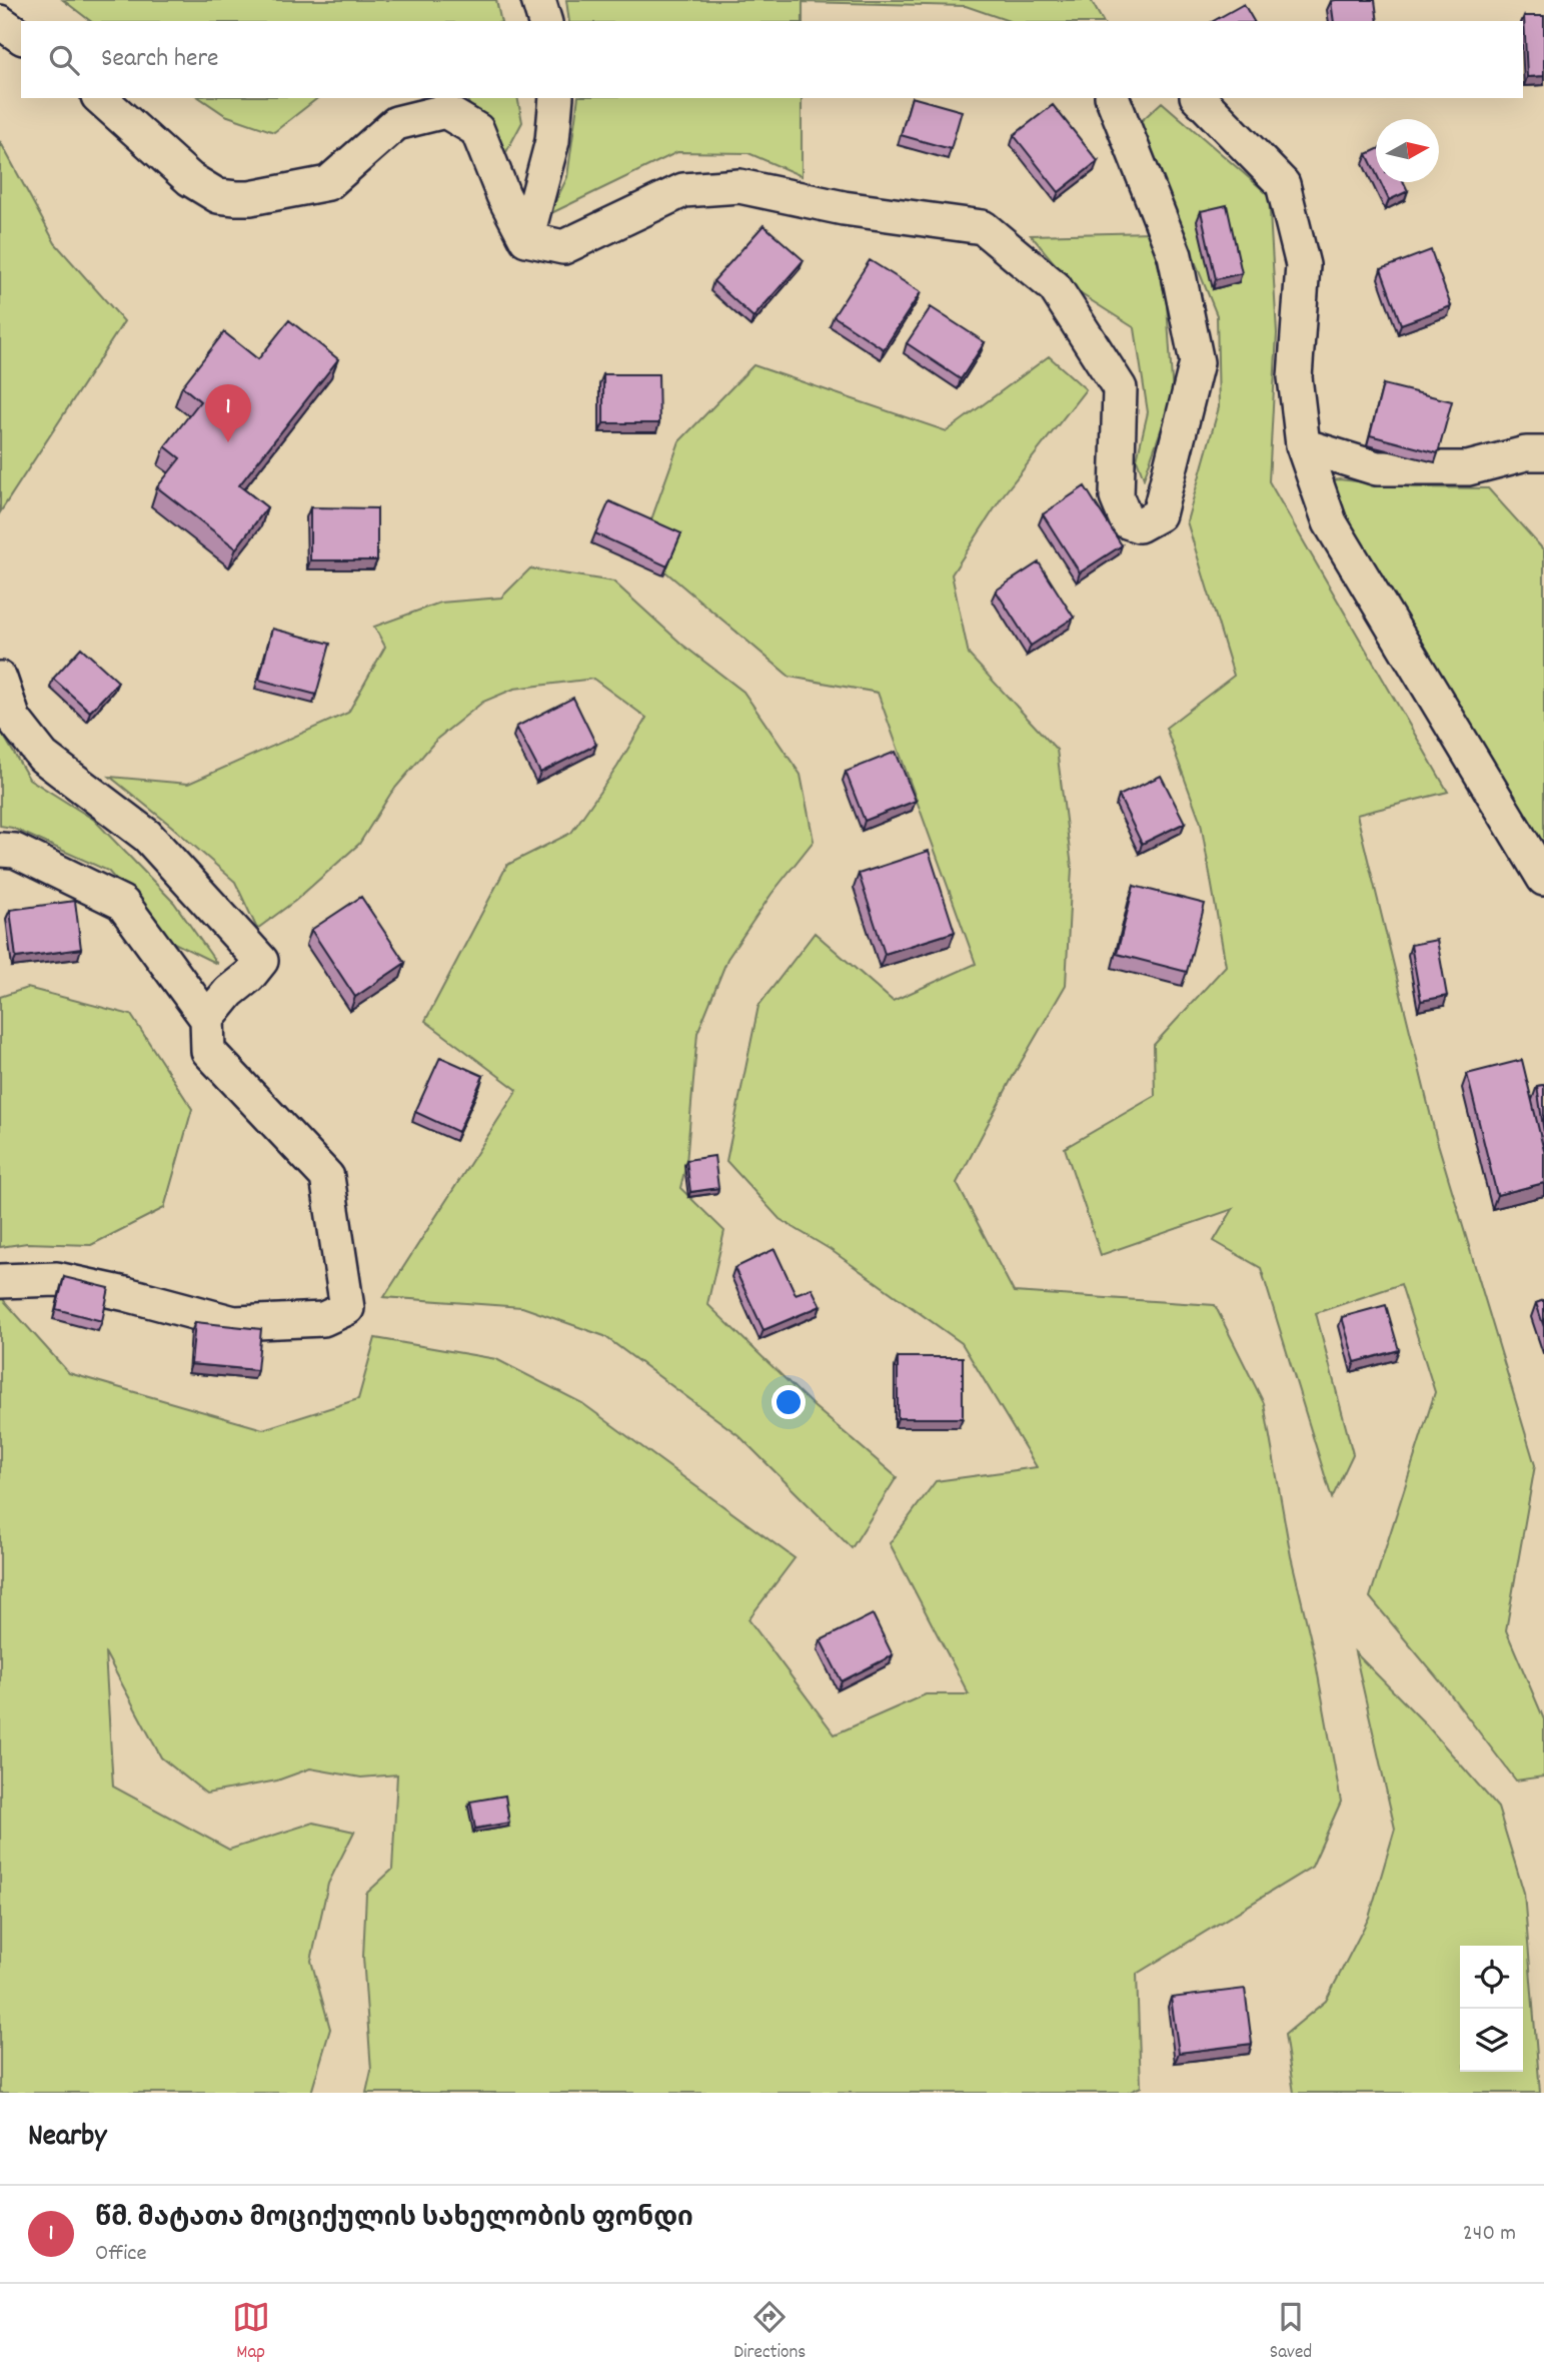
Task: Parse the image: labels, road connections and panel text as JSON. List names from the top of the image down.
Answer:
{
  "north": "right",
  "page": {
    "search": "Search here",
    "pins": "1",
    "heading": "Nearby",
    "list": [
      {
        "mark": "1",
        "name": "წმ. მატათა მოციქულის სახელობის ფონდი",
        "note": "Office",
        "value": "240 m"
      }
    ],
    "nav": ["Map", "Directions", "Saved"]
  }
}
